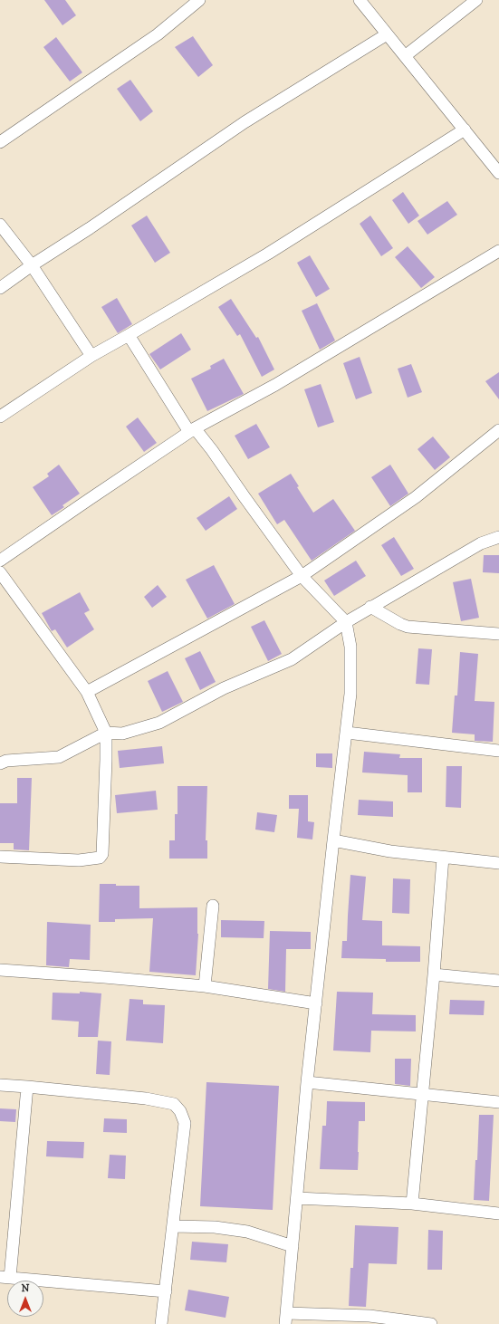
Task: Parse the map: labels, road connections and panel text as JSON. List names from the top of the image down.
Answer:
{
  "north": "top"
}
